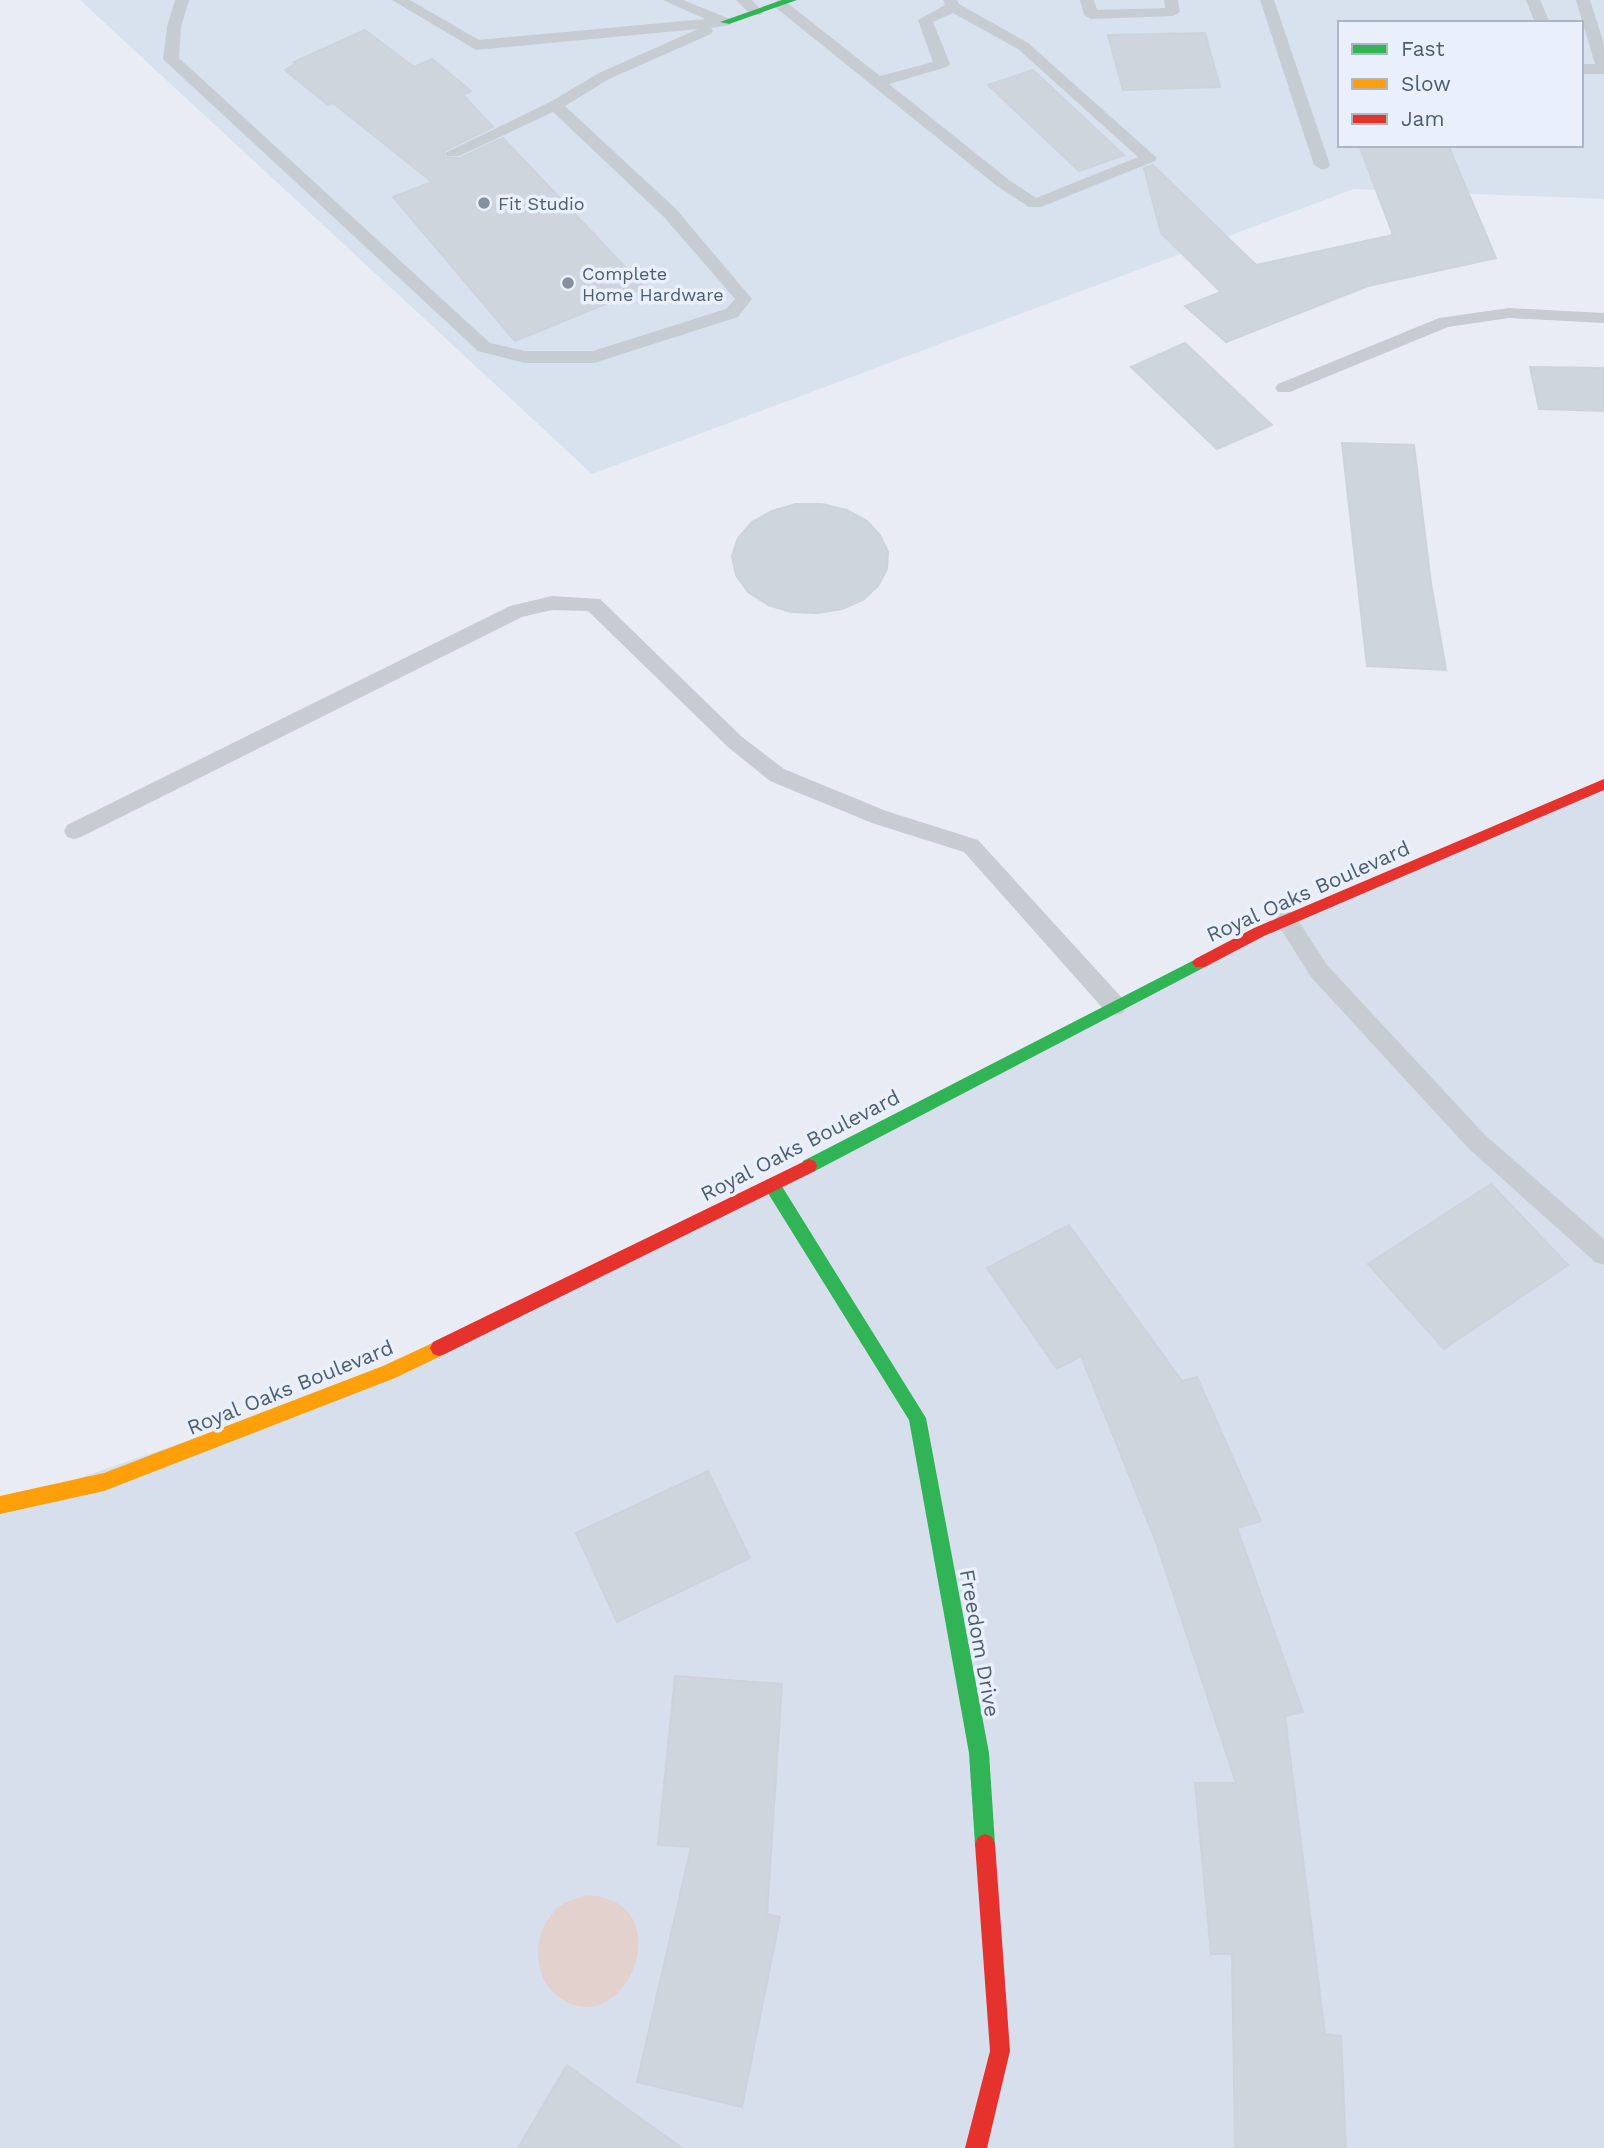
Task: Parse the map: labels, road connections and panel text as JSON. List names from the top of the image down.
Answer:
{
  "streets": {
    "main road": ["Royal Oaks Boulevard", "Freedom Drive"]
  },
  "crossings": [
    ["Royal Oaks Boulevard", "Freedom Drive"]
  ],
  "places": ["Fit Studio", "Complete Home Hardware"],
  "legend": ["Fast", "Slow", "Jam"]
}
